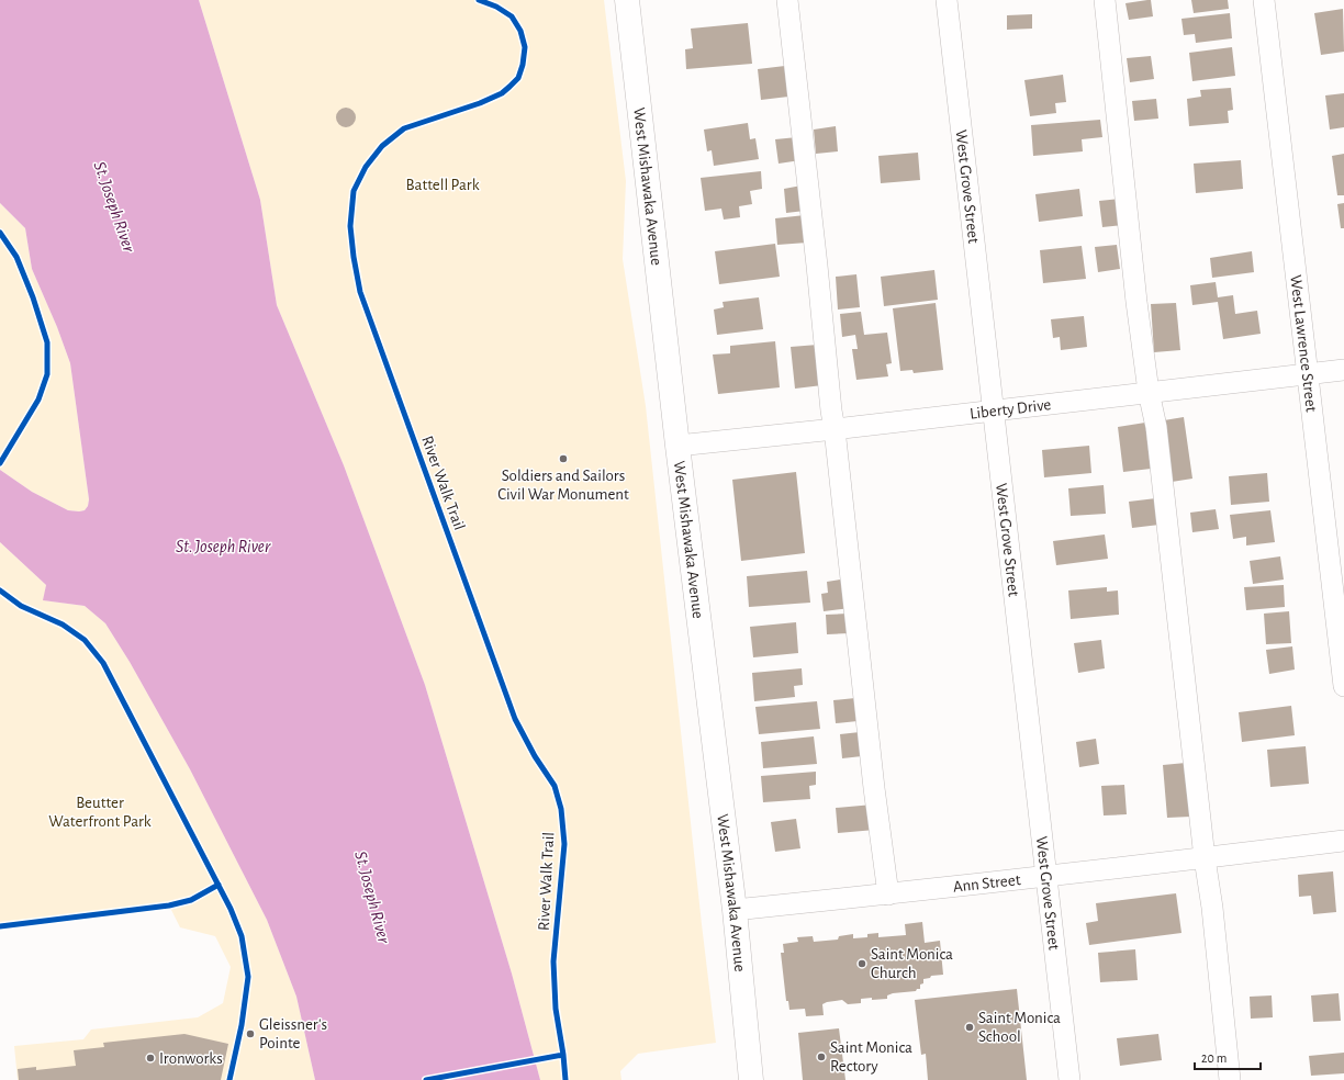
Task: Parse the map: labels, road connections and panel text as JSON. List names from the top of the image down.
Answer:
{
  "streets": {
    "main road": ["West Mishawaka Avenue"],
    "street": [
      "West Grove Street",
      "West Lawrence Street",
      "Liberty Drive",
      "Ann Street"
    ],
    "cycle path": ["River Walk Trail"]
  },
  "crossings": [
    ["West Mishawaka Avenue", "Liberty Drive"],
    ["West Mishawaka Avenue", "Ann Street"],
    ["West Grove Street", "Liberty Drive"],
    ["West Grove Street", "Ann Street"],
    ["West Lawrence Street", "Liberty Drive"]
  ],
  "water": ["St. Joseph River"],
  "parks": ["Battell Park", "Beutter Waterfront Park"],
  "places": [
    "Soldiers and Sailors Civil War Monument",
    "Saint Monica Church",
    "Saint Monica School",
    "Gleissner's Pointe",
    "Saint Monica Rectory",
    "Ironworks"
  ],
  "scale_bar": "20 m"
}
